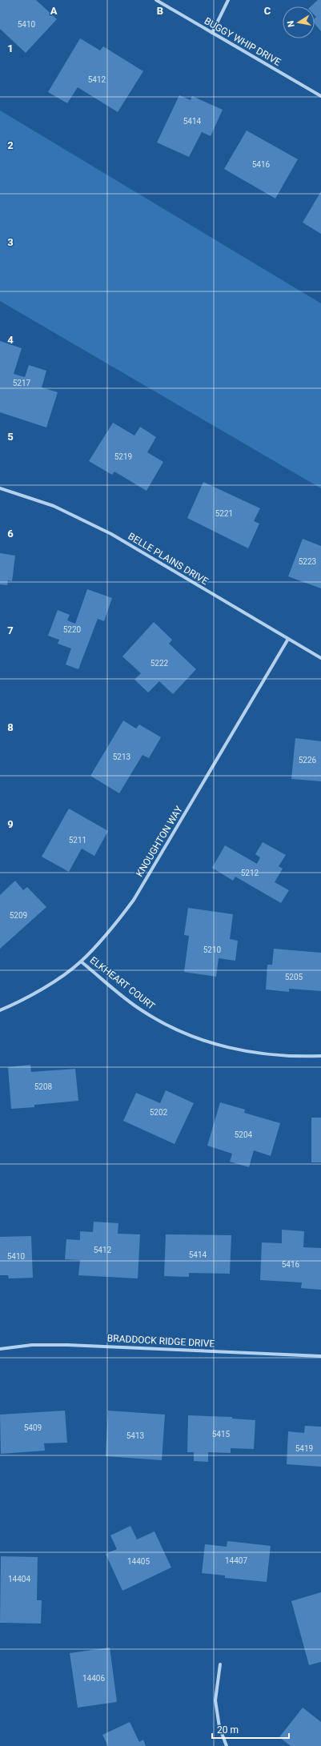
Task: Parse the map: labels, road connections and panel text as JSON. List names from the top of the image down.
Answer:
{
  "streets": {
    "street": [
      "BUGGY WHIP DRIVE",
      "BELLE PLAINS DRIVE",
      "KNOUGHTON WAY",
      "ELKHEART COURT",
      "BRADDOCK RIDGE DRIVE"
    ]
  },
  "crossings": [
    ["BELLE PLAINS DRIVE", "KNOUGHTON WAY"],
    ["KNOUGHTON WAY", "ELKHEART COURT"]
  ],
  "house_numbers": [
    "5410",
    "5412",
    "5414",
    "5416",
    "5217",
    "5219",
    "5221",
    "5223",
    "5220",
    "5222",
    "5213",
    "5226",
    "5211",
    "5212",
    "5209",
    "5210",
    "5205",
    "5208",
    "5202",
    "5204",
    "5412",
    "5414",
    "5410",
    "5416",
    "5409",
    "5415",
    "5413",
    "5419",
    "14407",
    "14405",
    "14404",
    "14406"
  ],
  "scale_bar": "20 m",
  "north": "left",
  "grid": {
    "columns": ["A", "B", "C"],
    "rows": [
      "1",
      "2",
      "3",
      "4",
      "5",
      "6",
      "7",
      "8",
      "9"
    ]
  }
}
